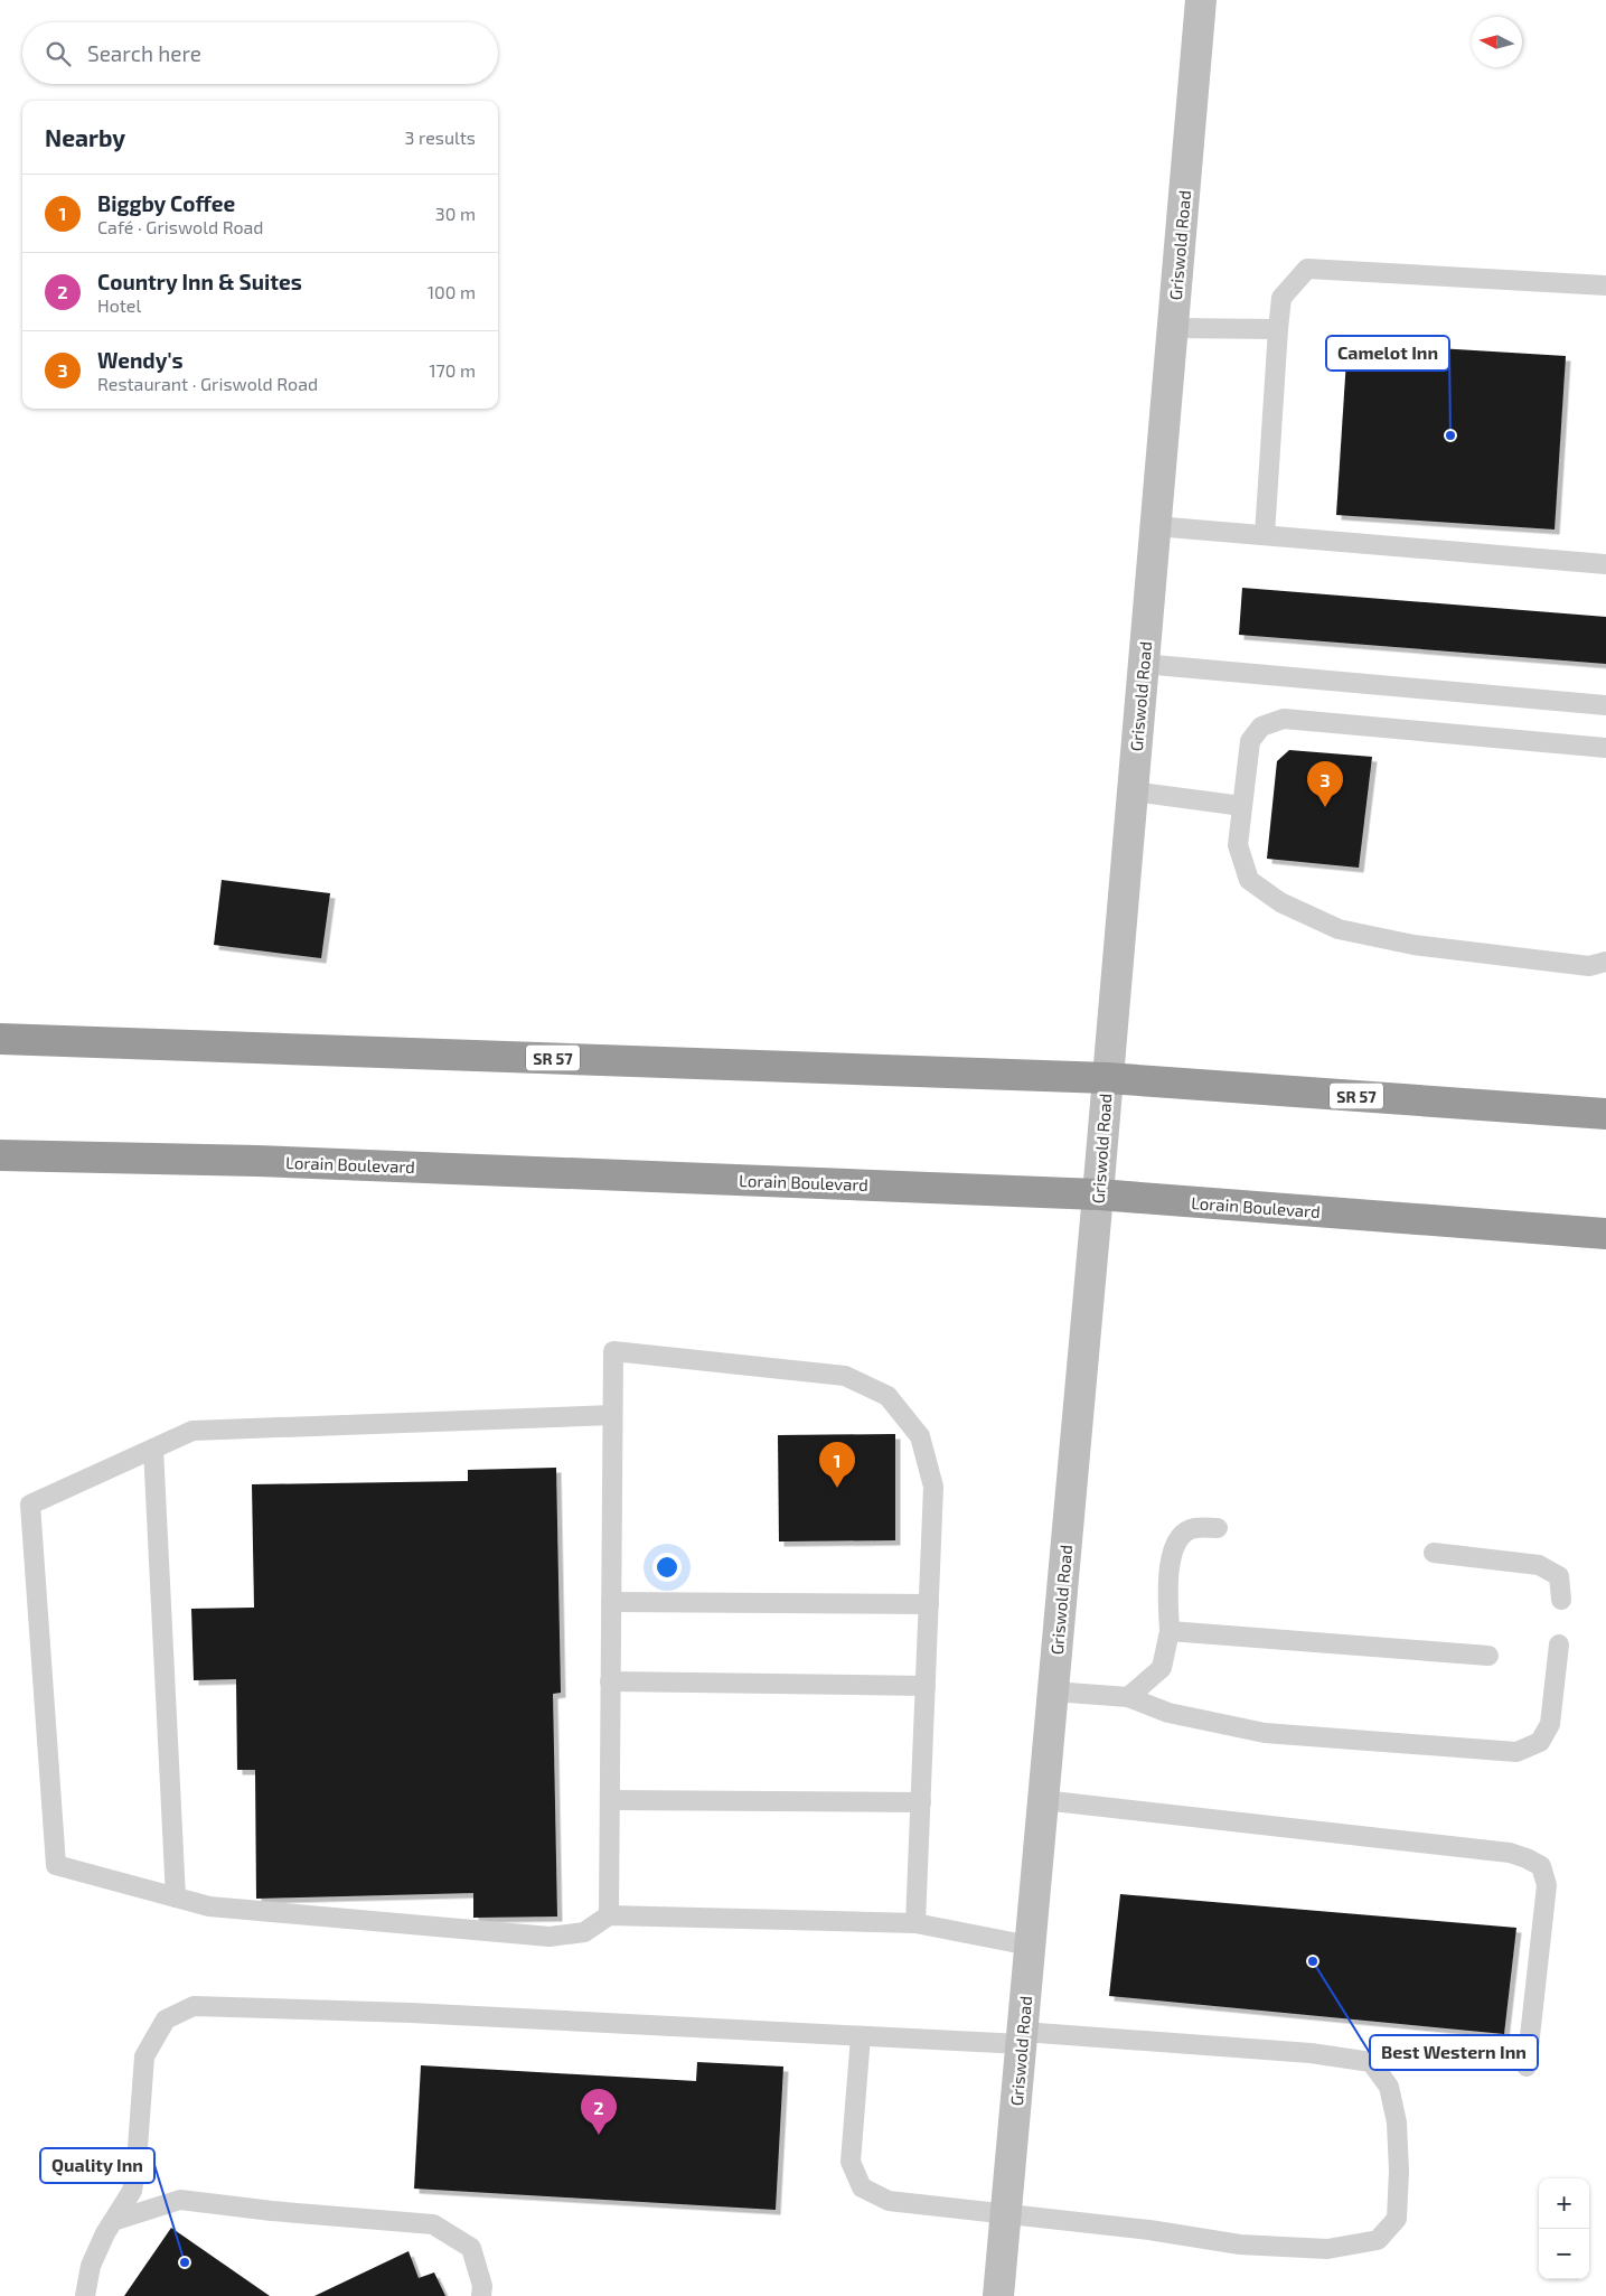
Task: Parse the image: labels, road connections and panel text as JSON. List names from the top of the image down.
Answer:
{
  "streets": {
    "highway": ["SR 57", "Lorain Boulevard"],
    "street": ["Griswold Road"]
  },
  "crossings": [
    ["Griswold Road", "SR 57"],
    ["Griswold Road", "Lorain Boulevard"]
  ],
  "places": ["Camelot Inn", "Best Western Inn", "Quality Inn"],
  "north": "left",
  "page": {
    "search": "Search here",
    "heading": ["Nearby", "3 results"],
    "list": [
      {
        "mark": "1",
        "name": "Biggby Coffee",
        "note": "Café · Griswold Road",
        "value": "30 m"
      },
      {
        "mark": "2",
        "name": "Country Inn & Suites",
        "note": "Hotel",
        "value": "100 m"
      },
      {
        "mark": "3",
        "name": "Wendy's",
        "note": "Restaurant · Griswold Road",
        "value": "170 m"
      }
    ],
    "pins": ["3", "1", "2"],
    "map_buttons": ["+", "−"]
  }
}
